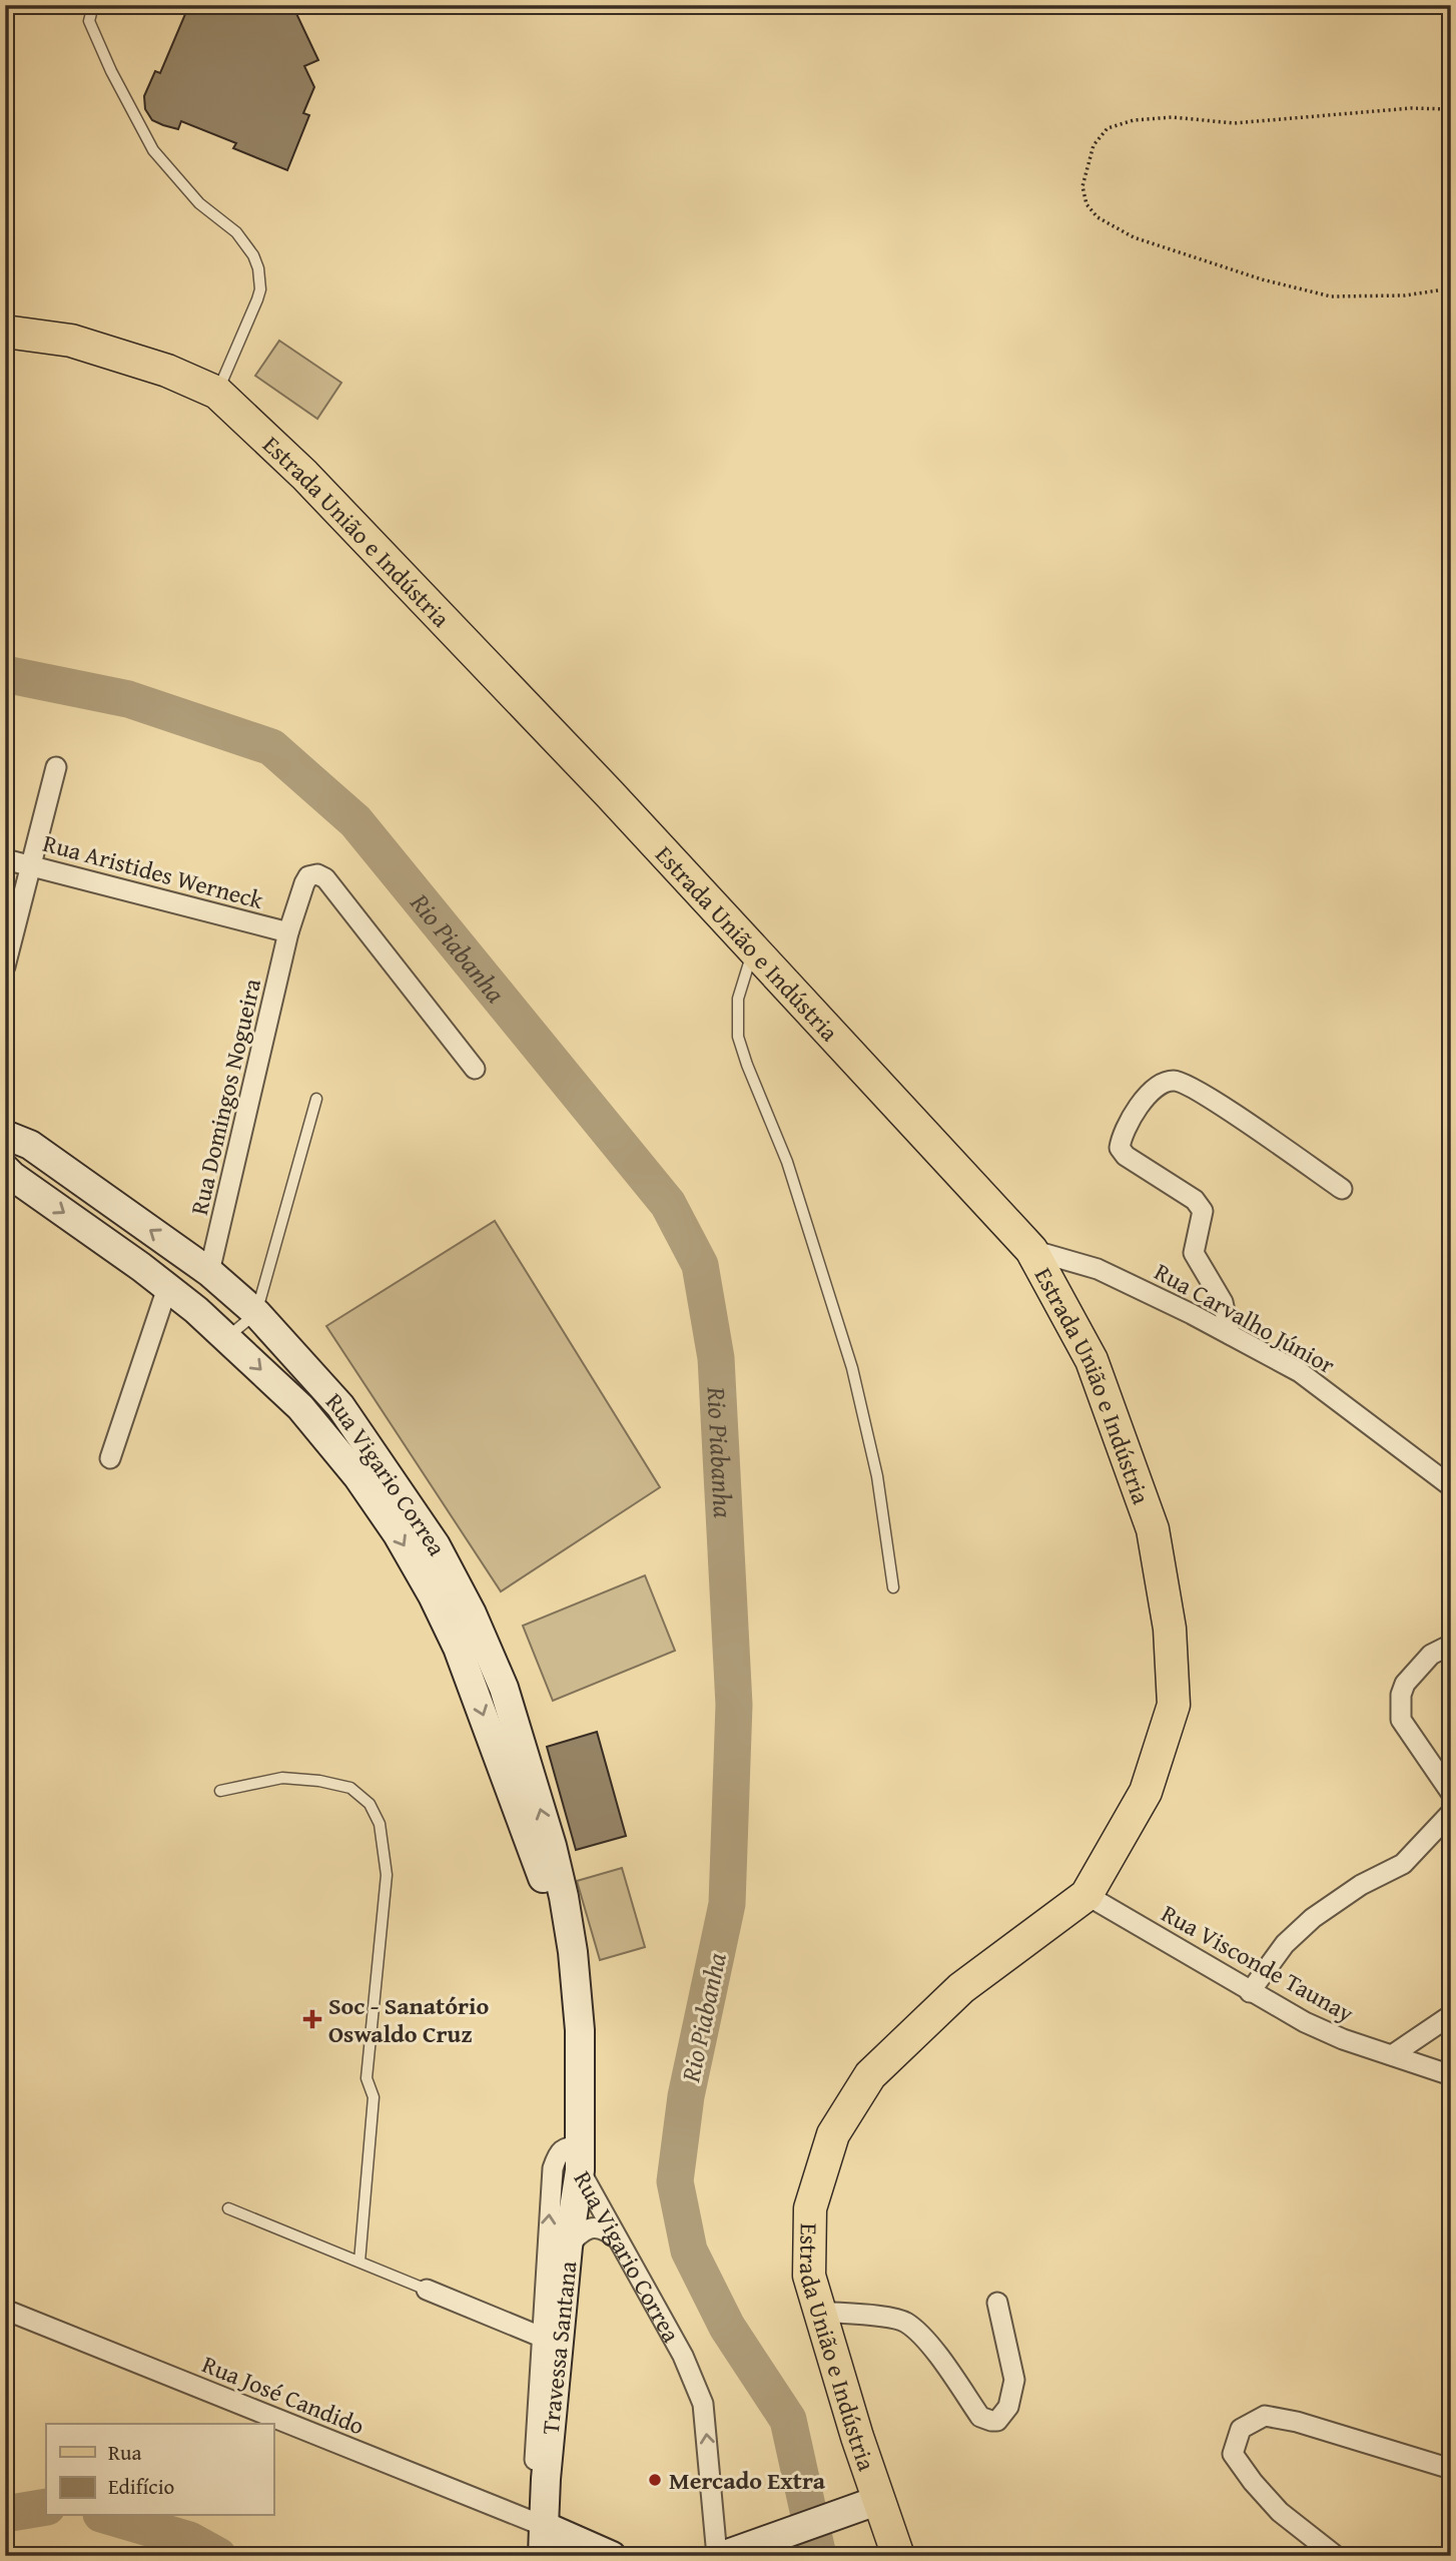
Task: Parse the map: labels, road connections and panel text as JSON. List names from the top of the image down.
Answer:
{
  "streets": {
    "main road": ["Estrada União e Indústria"],
    "street": [
      "Rua Aristides Werneck",
      "Rua Domingos Nogueira",
      "Rua Carvalho Júnior",
      "Rua Vigario Correa",
      "Rua Visconde Taunay",
      "Travessa Santana",
      "Rua José Candido"
    ]
  },
  "crossings": [
    ["Estrada União e Indústria", "Rua Carvalho Júnior"],
    ["Estrada União e Indústria", "Rua Visconde Taunay"],
    ["Rua Aristides Werneck", "Rua Domingos Nogueira"],
    ["Rua Domingos Nogueira", "Rua Vigario Correa"],
    ["Rua Vigario Correa", "Travessa Santana"],
    ["Travessa Santana", "Rua José Candido"]
  ],
  "water": ["Rio Piabanha"],
  "places": {
    "health": ["Soc - Sanatório Oswaldo Cruz"],
    "other": ["Mercado Extra"]
  },
  "legend": ["Rua", "Edifício"]
}
